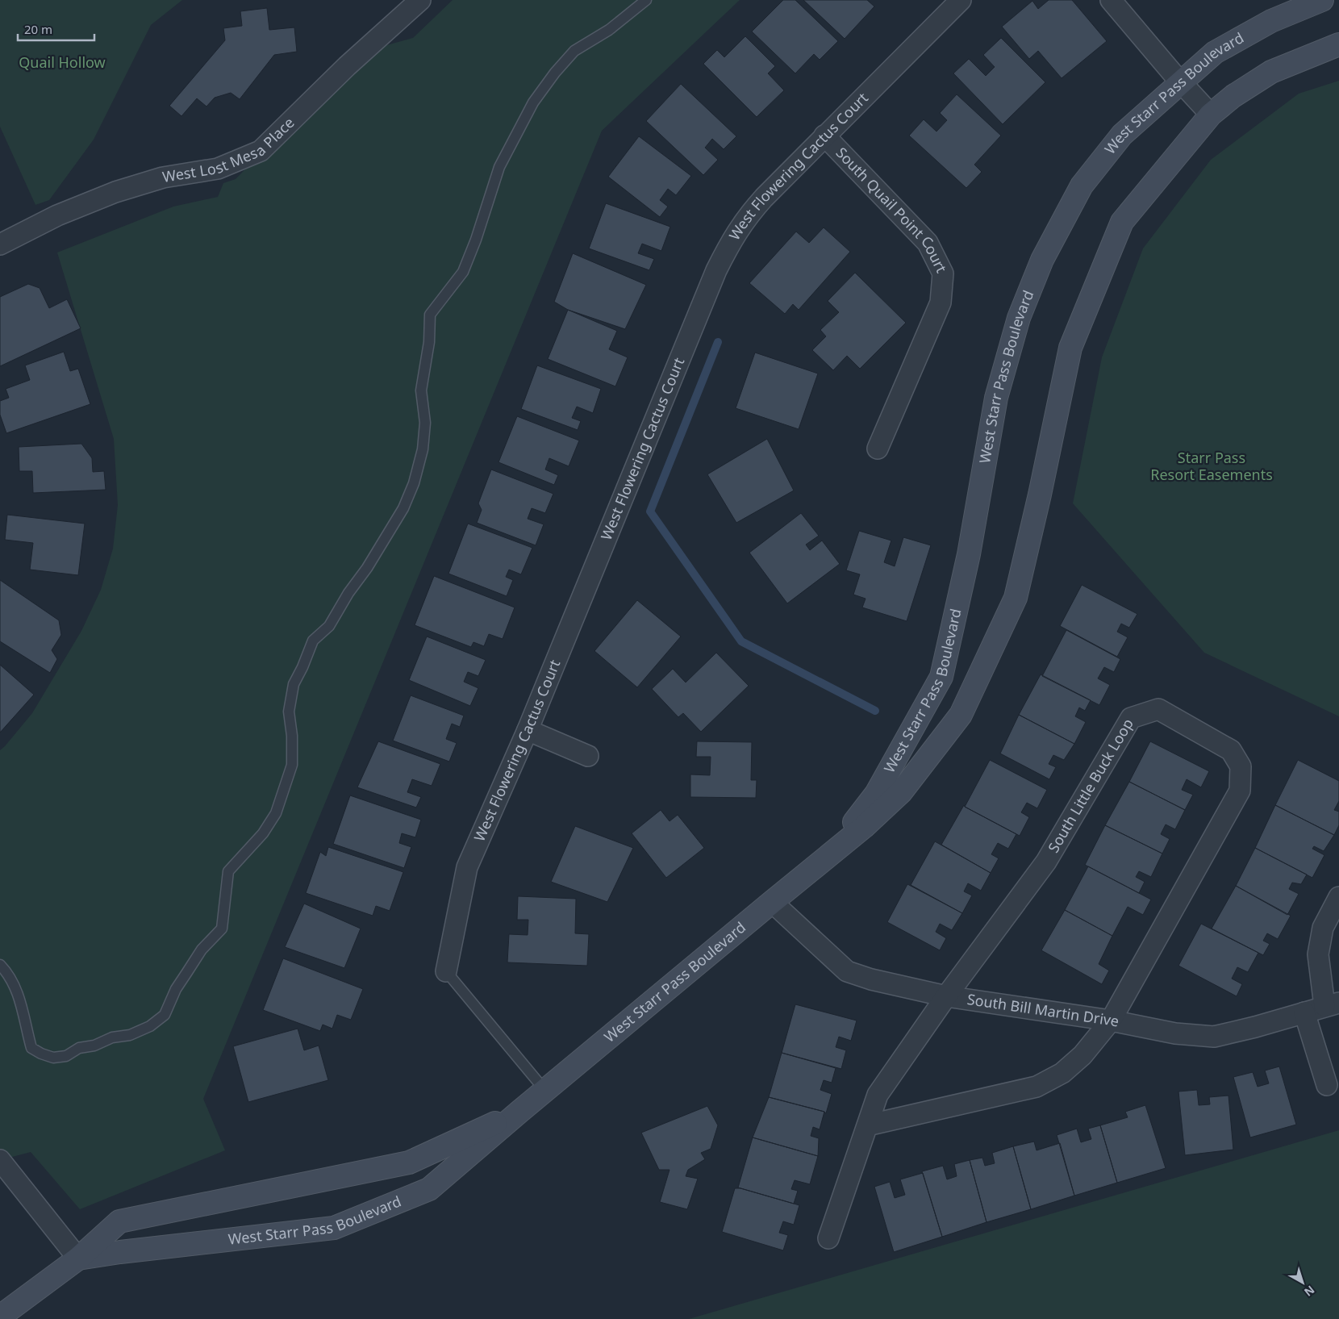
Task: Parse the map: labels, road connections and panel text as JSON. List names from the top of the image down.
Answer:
{
  "streets": {
    "street": [
      "West Starr Pass Boulevard",
      "West Lost Mesa Place",
      "West Flowering Cactus Court",
      "South Quail Point Court",
      "South Little Buck Loop",
      "South Bill Martin Drive"
    ]
  },
  "crossings": [
    ["West Starr Pass Boulevard", "South Bill Martin Drive"],
    ["West Flowering Cactus Court", "South Quail Point Court"],
    ["South Little Buck Loop", "South Bill Martin Drive"]
  ],
  "parks": ["Quail Hollow", "Starr Pass Resort Easements"],
  "scale_bar": "20 m",
  "north": "bottom right"
}
